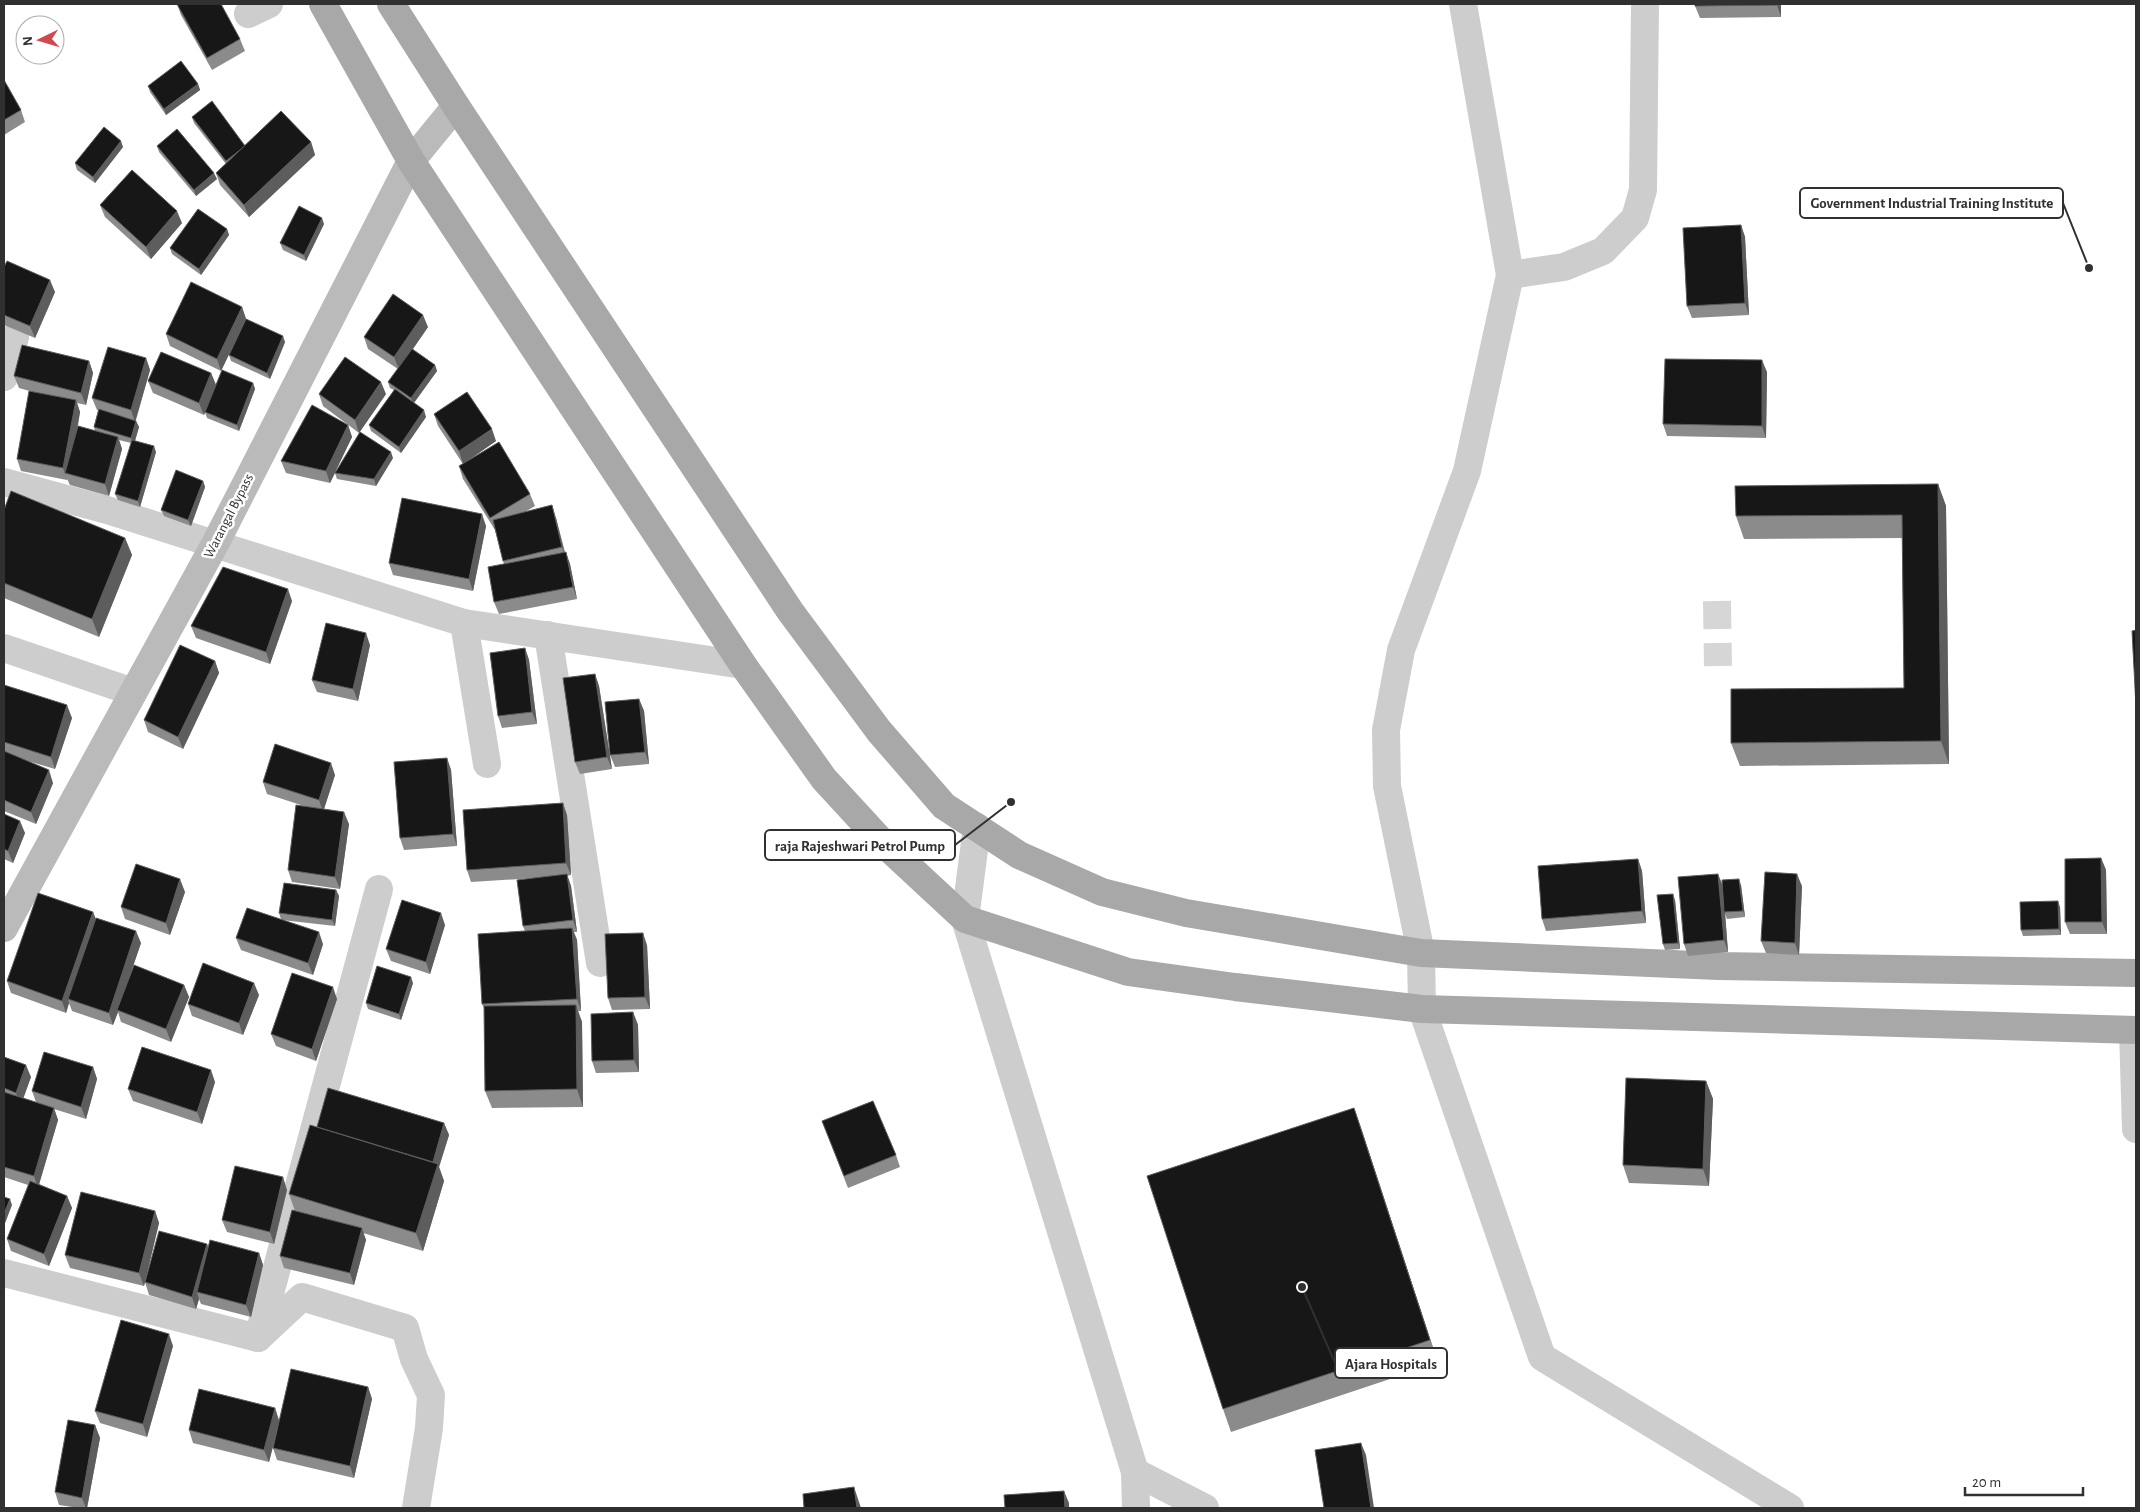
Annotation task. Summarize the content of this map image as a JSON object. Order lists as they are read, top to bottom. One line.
{"streets":{"main road":["Warangal Bypass"]},"places":["Government Industrial Training Institute","raja Rajeshwari Petrol Pump","Ajara Hospitals"],"scale_bar":"20 m","north":"left"}
